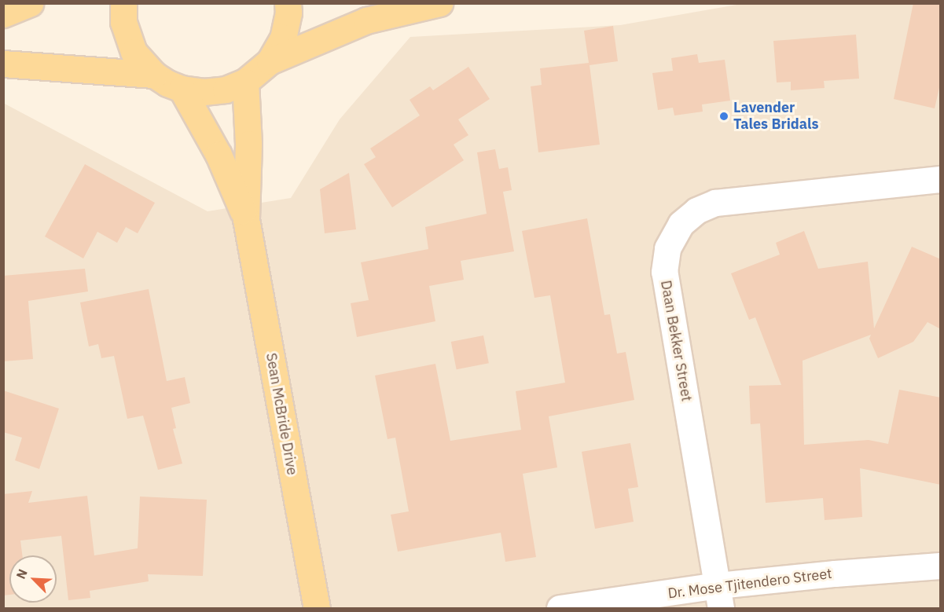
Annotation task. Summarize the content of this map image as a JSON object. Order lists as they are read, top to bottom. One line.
{"streets":{"main road":["Sean McBride Drive"],"street":["Daan Bekker Street","Dr. Mose Tjitendero Street"]},"crossings":[["Daan Bekker Street","Dr. Mose Tjitendero Street"]],"places":["Lavender Tales Bridals"],"north":"top left"}
